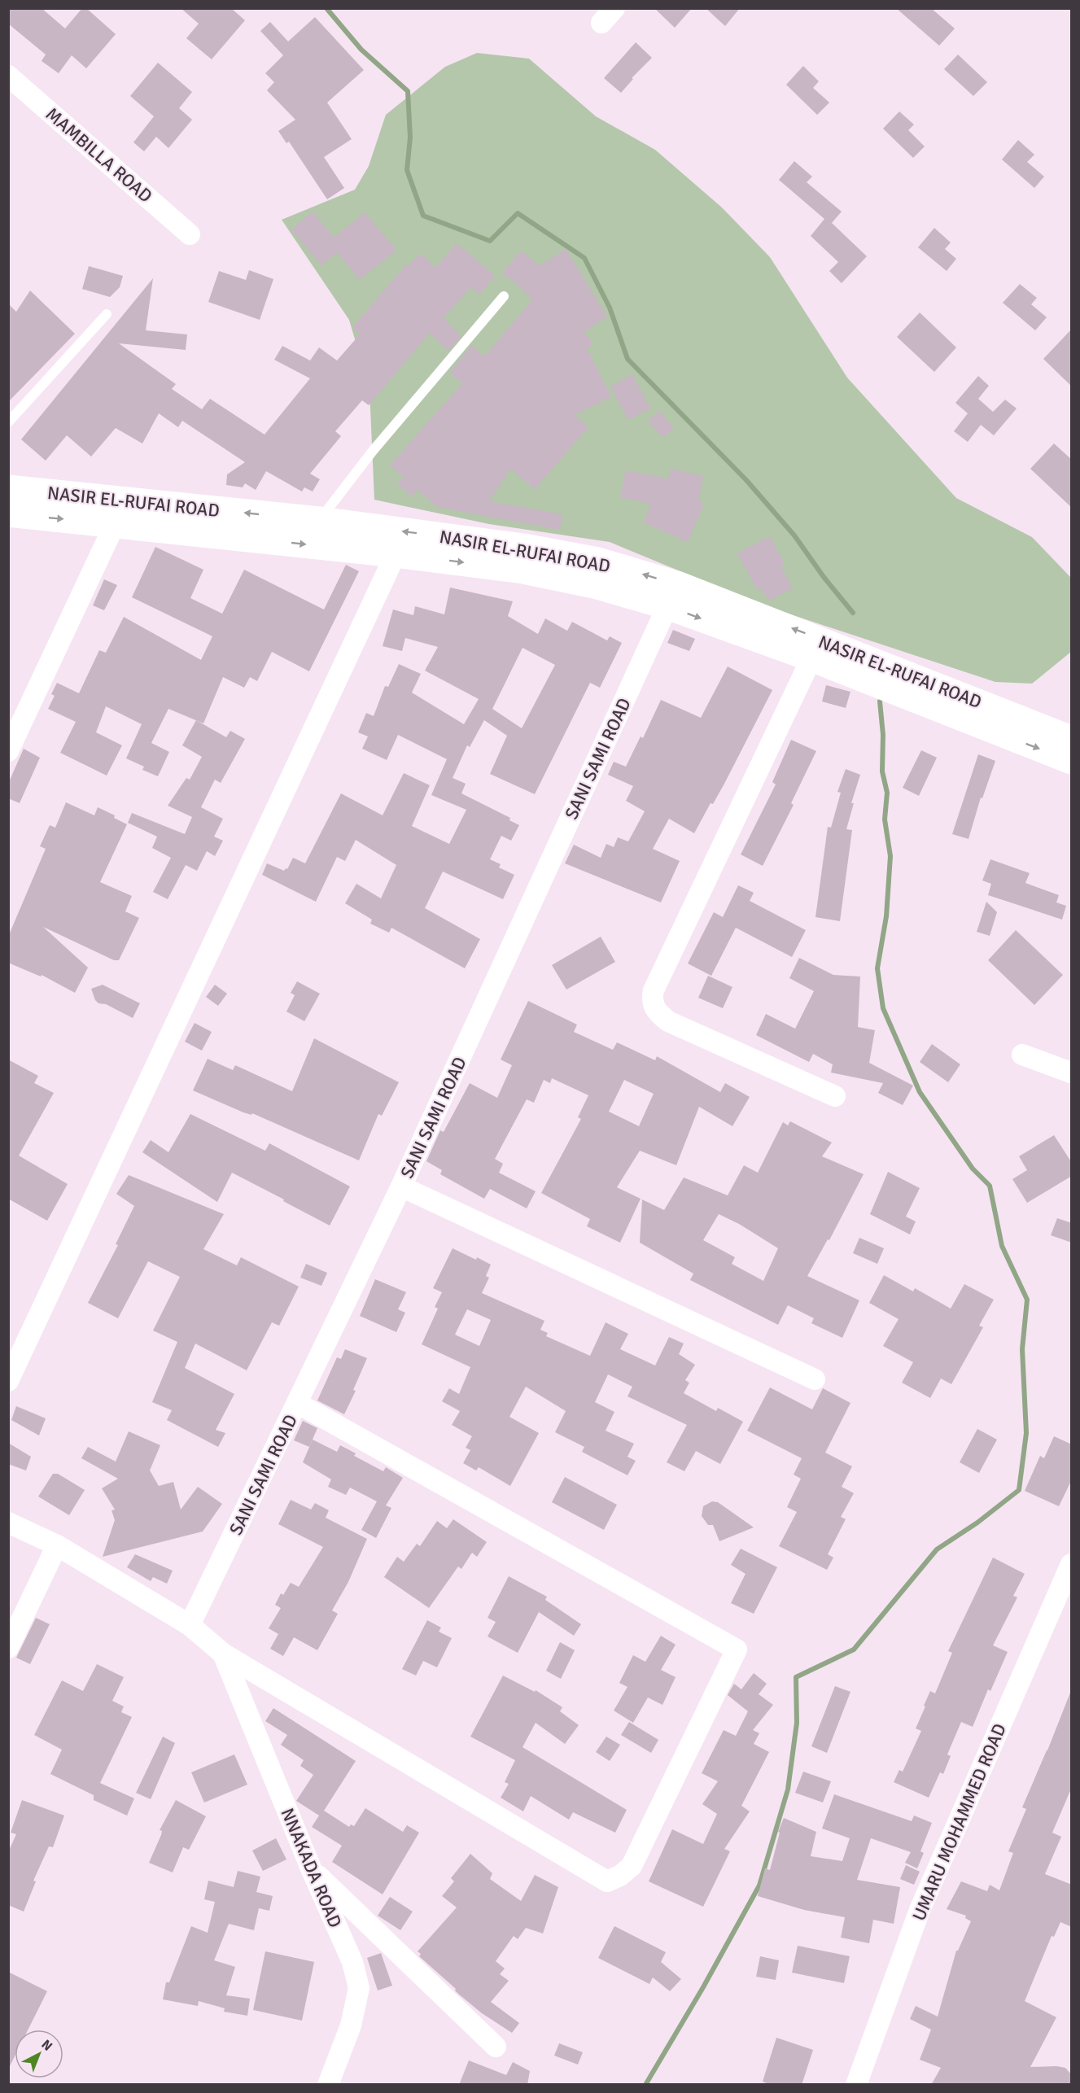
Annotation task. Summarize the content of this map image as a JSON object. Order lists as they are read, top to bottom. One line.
{"streets":{"main road":["NASIR EL-RUFAI ROAD"],"street":["MAMBILLA ROAD","SANI SAMI ROAD","UMARU MOHAMMED ROAD","NNAKADA ROAD"]},"crossings":[["NASIR EL-RUFAI ROAD","SANI SAMI ROAD"]],"north":"top right"}
